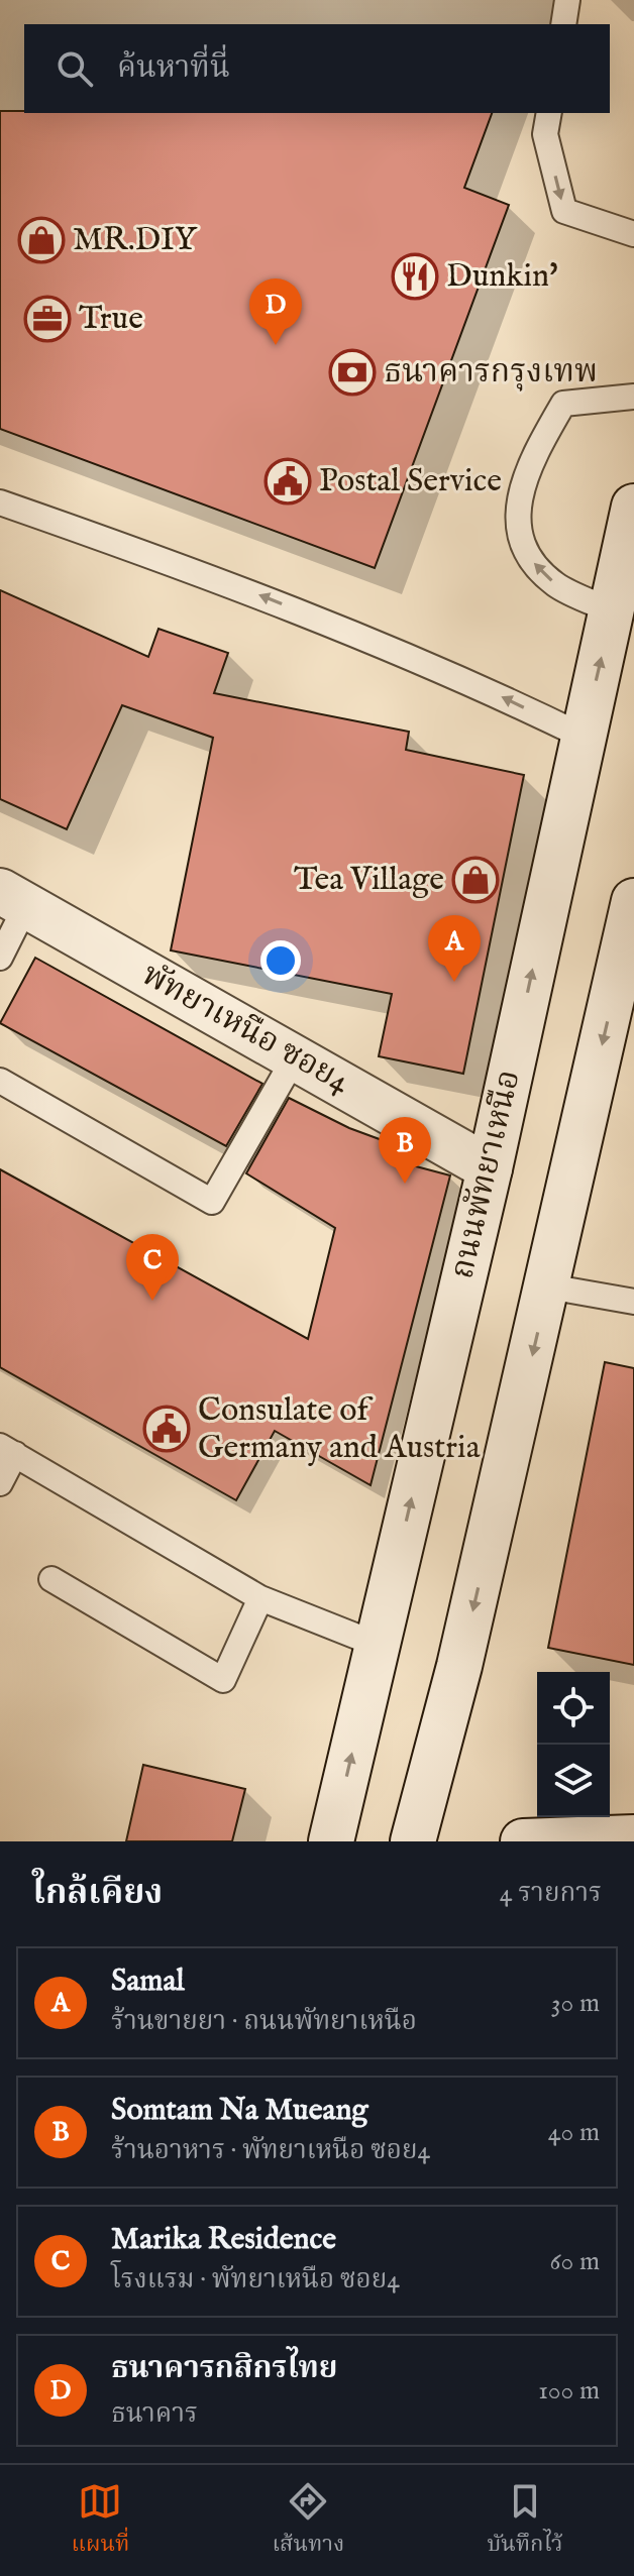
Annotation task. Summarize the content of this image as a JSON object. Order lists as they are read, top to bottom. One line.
{"streets":{"main road":["พัทยาเหนือ ซอย4","ถนนพัทยาเหนือ"]},"crossings":[["พัทยาเหนือ ซอย4","ถนนพัทยาเหนือ"]],"places":{"shop":["MR.DIY","Tea Village"],"restaurant":["Dunkin'"],"office":["True"],"bank":["ธนาคารกรุงเทพ"],"public building":["Postal Service","Consulate of Germany and Austria"]},"page":{"search":"ค้นหาที่นี่","pins":["D","A","B","C"],"heading":["ใกล้เคียง","4 รายการ"],"list":[{"mark":"A","name":"Samal","note":"ร้านขายยา · ถนนพัทยาเหนือ","value":"30 m"},{"mark":"B","name":"Somtam Na Mueang","note":"ร้านอาหาร · พัทยาเหนือ ซอย4","value":"40 m"},{"mark":"C","name":"Marika Residence","note":"โรงแรม · พัทยาเหนือ ซอย4","value":"60 m"},{"mark":"D","name":"ธนาคารกสิกรไทย","note":"ธนาคาร","value":"100 m"}],"nav":["แผนที่","เส้นทาง","บันทึกไว้"]}}
